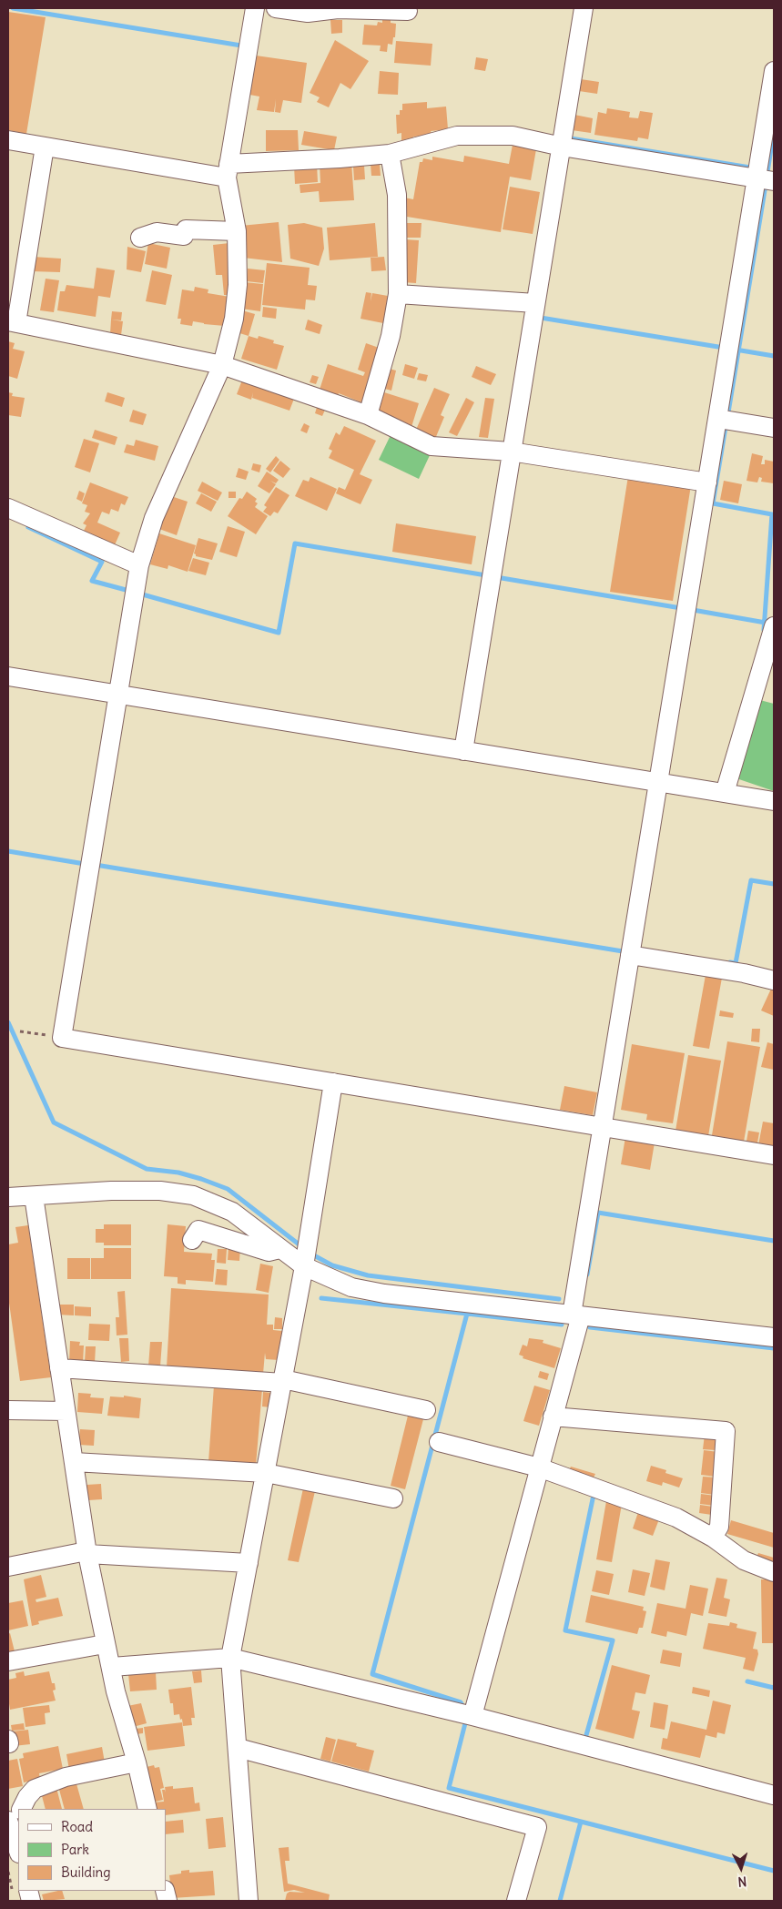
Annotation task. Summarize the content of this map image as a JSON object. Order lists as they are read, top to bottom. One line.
{"legend":["Road","Park","Building"],"north":"bottom"}
